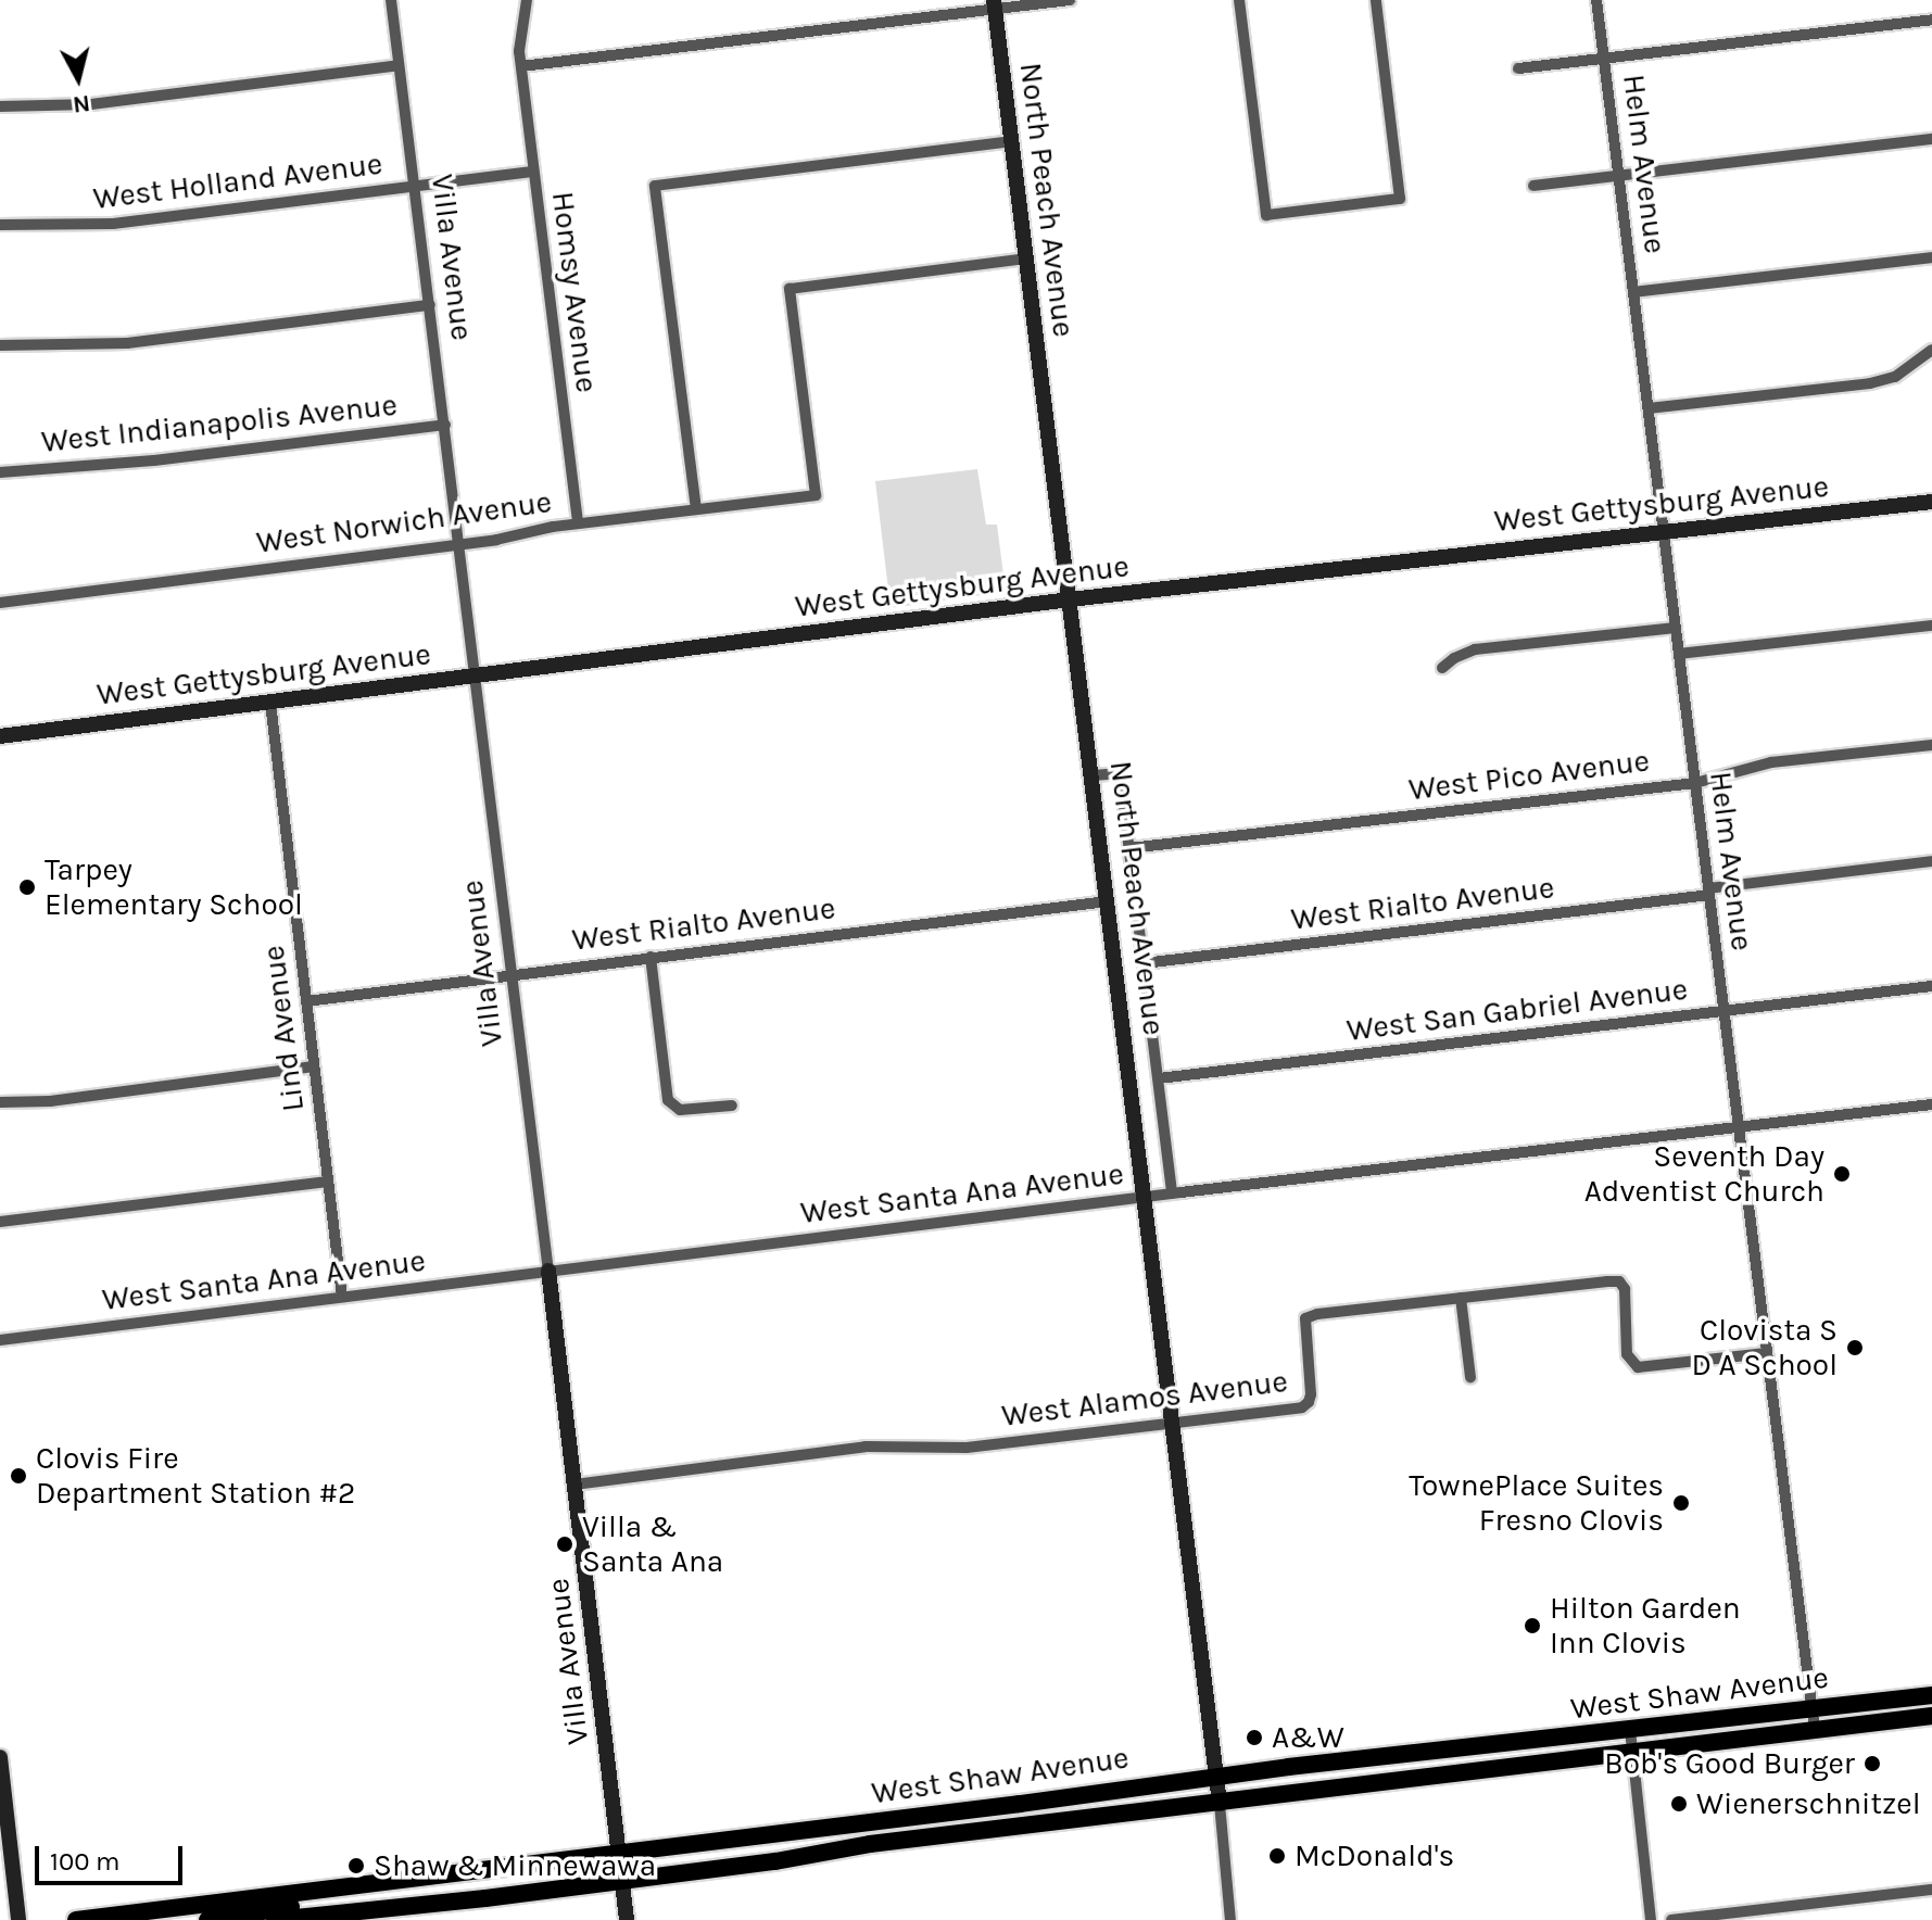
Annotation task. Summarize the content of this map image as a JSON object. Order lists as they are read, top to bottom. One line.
{"streets":{"main road":["West Shaw Avenue"],"street":["Helm Avenue","West Holland Avenue","North Peach Avenue","Villa Avenue","Homsy Avenue","West Indianapolis Avenue","West Gettysburg Avenue","West Norwich Avenue","West Pico Avenue","West Rialto Avenue","West San Gabriel Avenue","Lind Avenue","West Santa Ana Avenue","West Alamos Avenue"]},"crossings":[["Helm Avenue","West Gettysburg Avenue"],["Helm Avenue","West Pico Avenue"],["Helm Avenue","West Rialto Avenue"],["Helm Avenue","West San Gabriel Avenue"],["Helm Avenue","West Santa Ana Avenue"],["Helm Avenue","West Alamos Avenue"],["Helm Avenue","West Shaw Avenue"],["West Holland Avenue","Villa Avenue"],["West Holland Avenue","Homsy Avenue"],["North Peach Avenue","West Gettysburg Avenue"],["North Peach Avenue","West Norwich Avenue"],["North Peach Avenue","West Rialto Avenue"],["North Peach Avenue","West Santa Ana Avenue"],["North Peach Avenue","West Alamos Avenue"],["North Peach Avenue","West Shaw Avenue"],["Villa Avenue","West Indianapolis Avenue"],["Villa Avenue","West Gettysburg Avenue"],["Villa Avenue","West Norwich Avenue"],["Villa Avenue","West Rialto Avenue"],["Villa Avenue","West Santa Ana Avenue"],["Villa Avenue","West Alamos Avenue"],["Villa Avenue","West Shaw Avenue"],["Homsy Avenue","West Norwich Avenue"],["West Gettysburg Avenue","Lind Avenue"],["West Rialto Avenue","Lind Avenue"],["Lind Avenue","West Santa Ana Avenue"]],"places":["Tarpey Elementary School","Seventh Day Adventist Church","Clovista S D A School","Clovis Fire Department Station #2","TownePlace Suites Fresno Clovis","Villa & Santa Ana","Hilton Garden Inn Clovis","A&W","Bob's Good Burger","Wienerschnitzel","McDonald's","Shaw & Minnewawa"],"scale_bar":"100 m","north":"bottom"}
